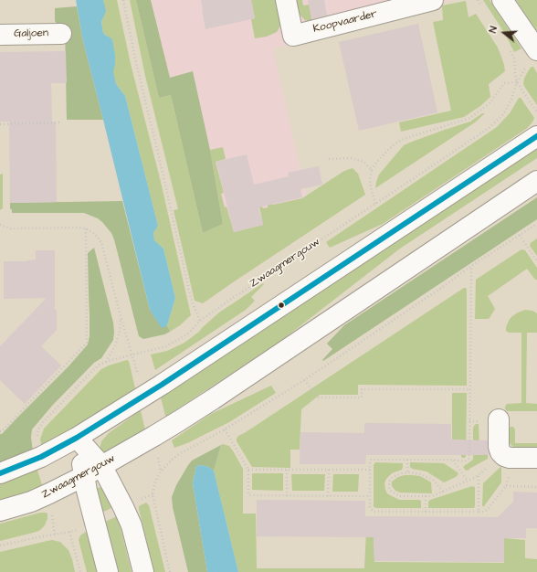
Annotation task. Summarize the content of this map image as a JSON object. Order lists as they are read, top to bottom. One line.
{"streets":{"street":["Koopvaarder","Galjoen","Zwaagmergouw"]},"north":"left"}
